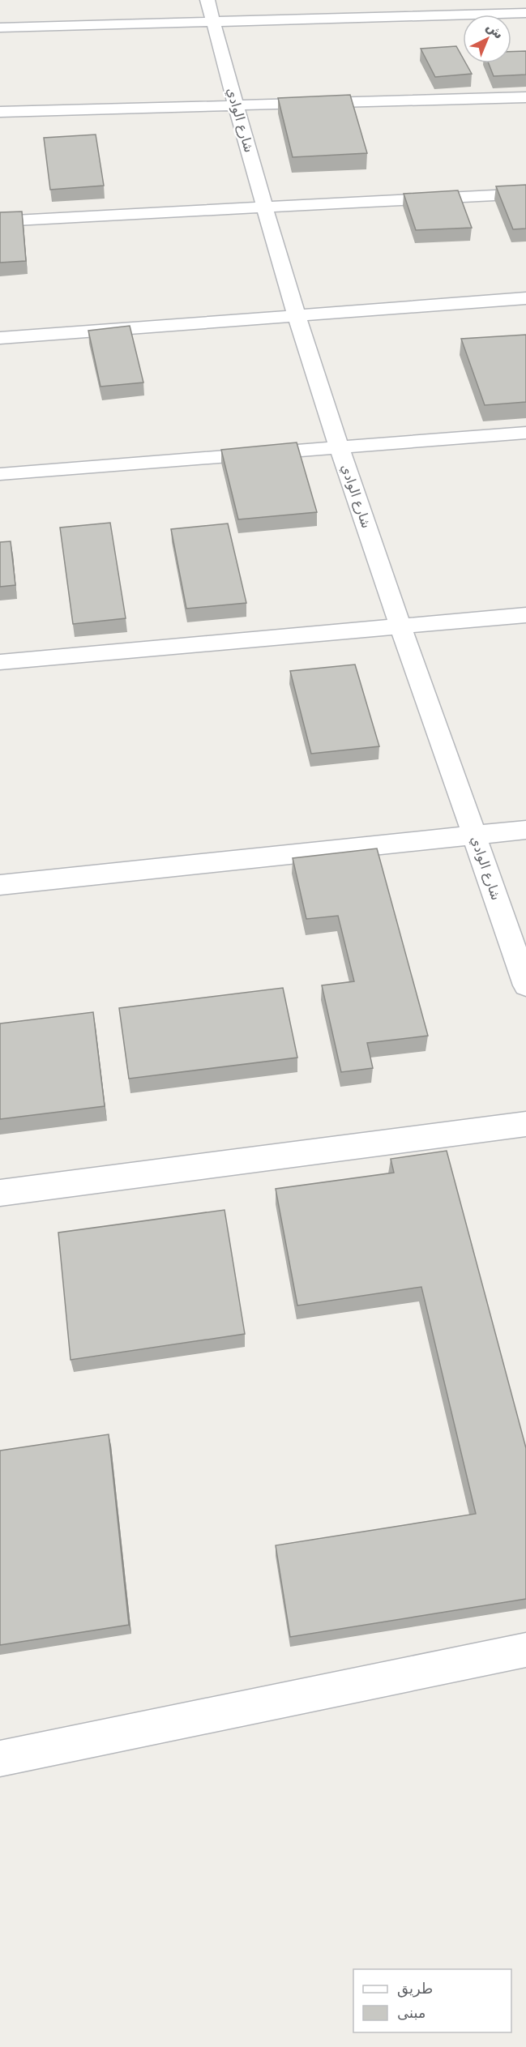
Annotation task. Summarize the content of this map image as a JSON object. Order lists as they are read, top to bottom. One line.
{"streets":{"street":["شارع الوادي"]},"legend":["طريق","مبنى"],"north":"top right"}
